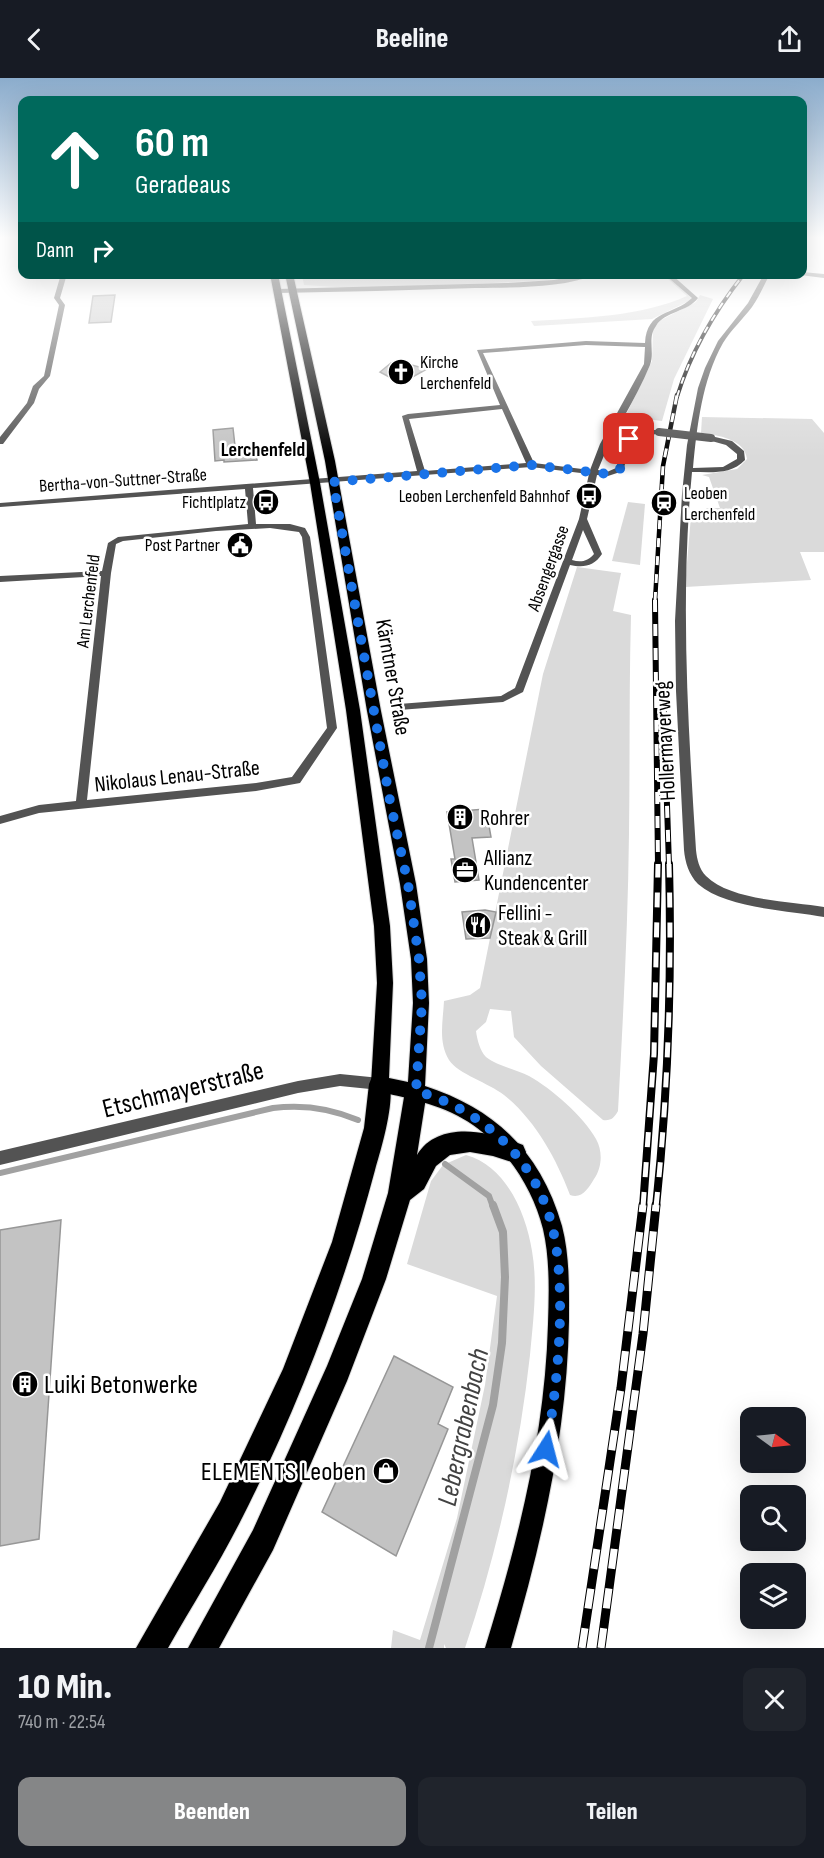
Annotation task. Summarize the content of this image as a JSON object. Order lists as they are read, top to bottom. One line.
{"streets":{"main road":["Kärntner Straße"],"street":["Bertha-von-Suttner-Straße","Absengergasse","Am Lerchenfeld","Hollermayerweg","Nikolaus Lenau-Straße","Etschmayerstraße"]},"crossings":[["Am Lerchenfeld","Nikolaus Lenau-Straße"],["Kärntner Straße","Etschmayerstraße"]],"districts":["Lerchenfeld"],"water":["Lebergrabenbach"],"places":{"church":["Kirche Lerchenfeld"],"bus stop":["Leoben Lerchenfeld Bahnhof","Fichtlplatz"],"station":["Leoben Lerchenfeld"],"public building":["Post Partner"],"building":["Rohrer","Luiki Betonwerke"],"office":["Allianz Kundencenter"],"restaurant":["Fellini - Steak & Grill"],"shop":["ELEMENTS Leoben"]},"north":"right","page":{"header":"Beeline","turn":["60 m","Geradeaus"],"then":"Dann","heading":["10 Min.","740 m · 22:54"],"buttons":["Beenden","Teilen"]}}
